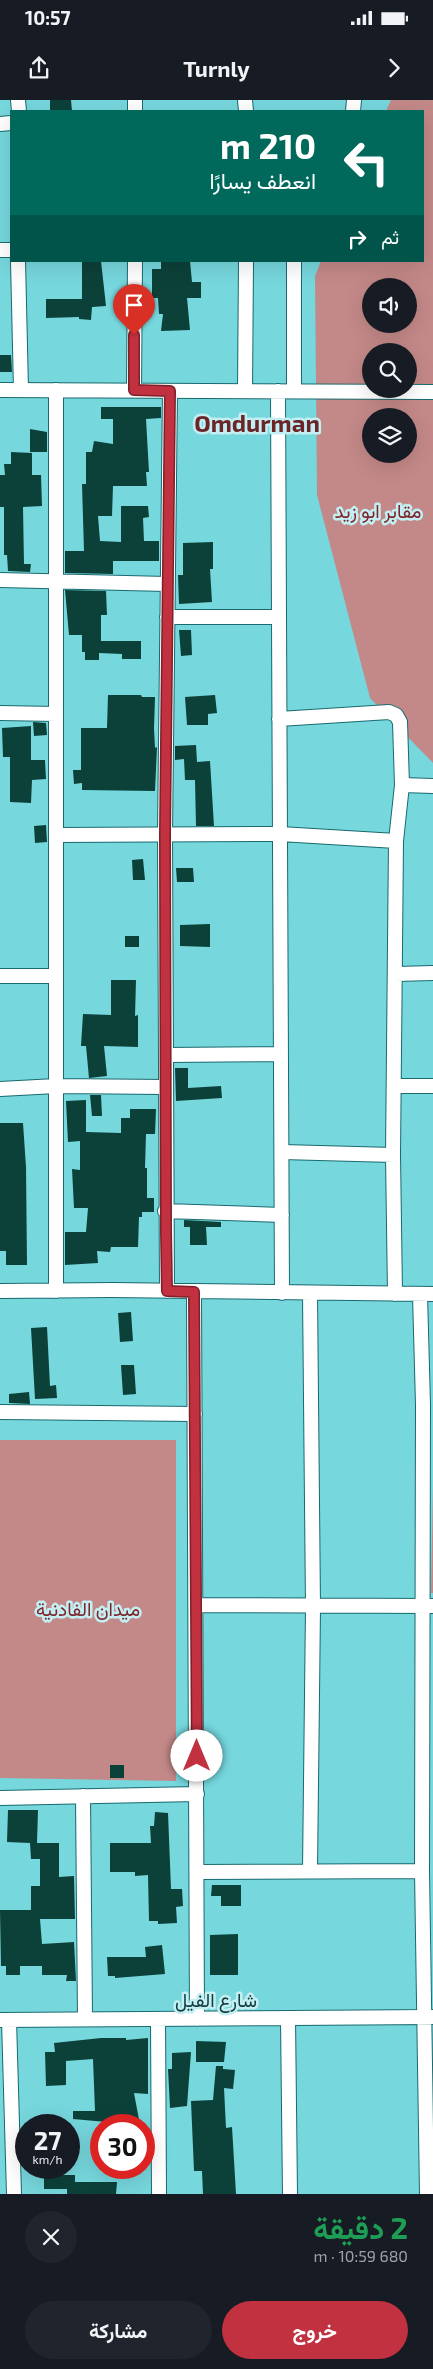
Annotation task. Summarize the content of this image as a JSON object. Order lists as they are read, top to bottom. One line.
{"streets":{"street":["شارع الفيل"]},"districts":["Omdurman"],"parks":["مقابر ابو زيد","ميدان الفادنية"],"page":{"status":"10:57","header":"Turnly","turn":["210 m","انعطف يسارًا"],"then":"ثم","speed":"27 km/h","limit":"30","heading":["2 دقيقة","680 m · 10:59"],"buttons":["خروج","مشاركة"]}}
